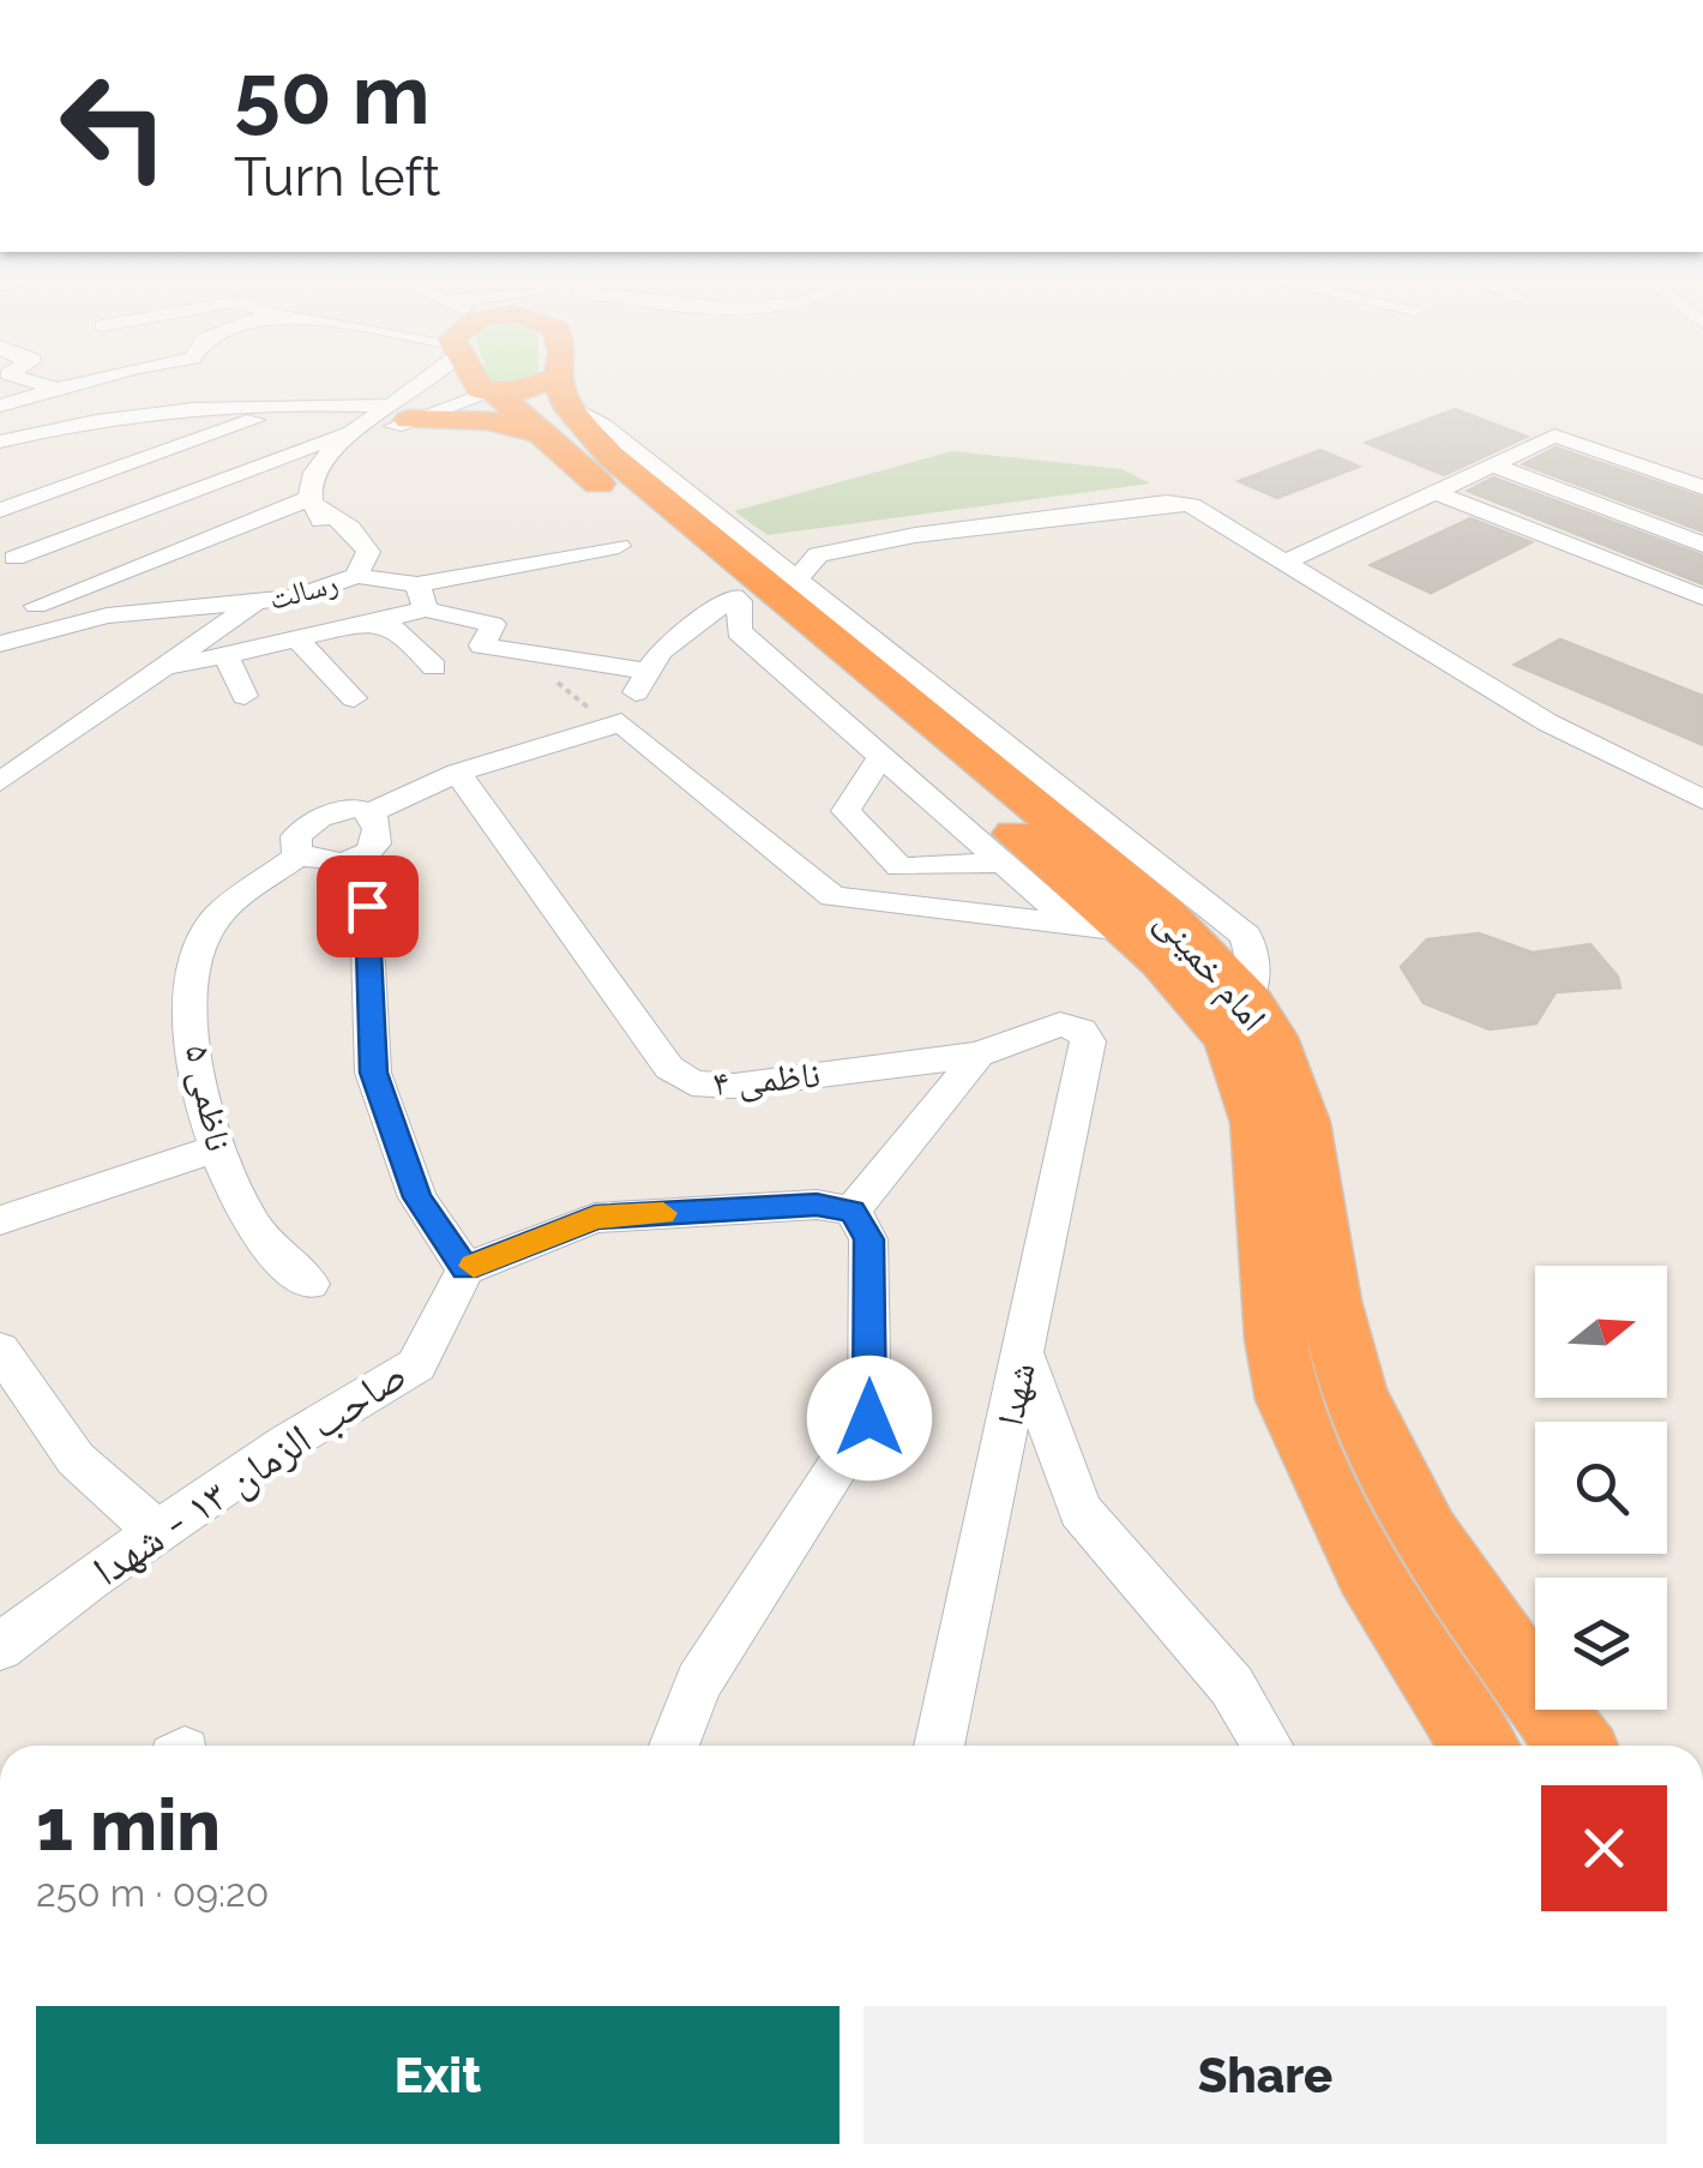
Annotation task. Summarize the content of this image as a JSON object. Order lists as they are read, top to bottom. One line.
{"streets":{"highway":["امام خمینی"],"street":["رسالت","ناظمی ۴","ناظمی ۵","شهدا","صاحب الزمان ۱۳ - شهدا"]},"crossings":[["ناظمی ۴","شهدا"]],"north":"right","page":{"turn":["50 m","Turn left"],"heading":["1 min","250 m · 09:20"],"buttons":["Exit","Share"]}}
